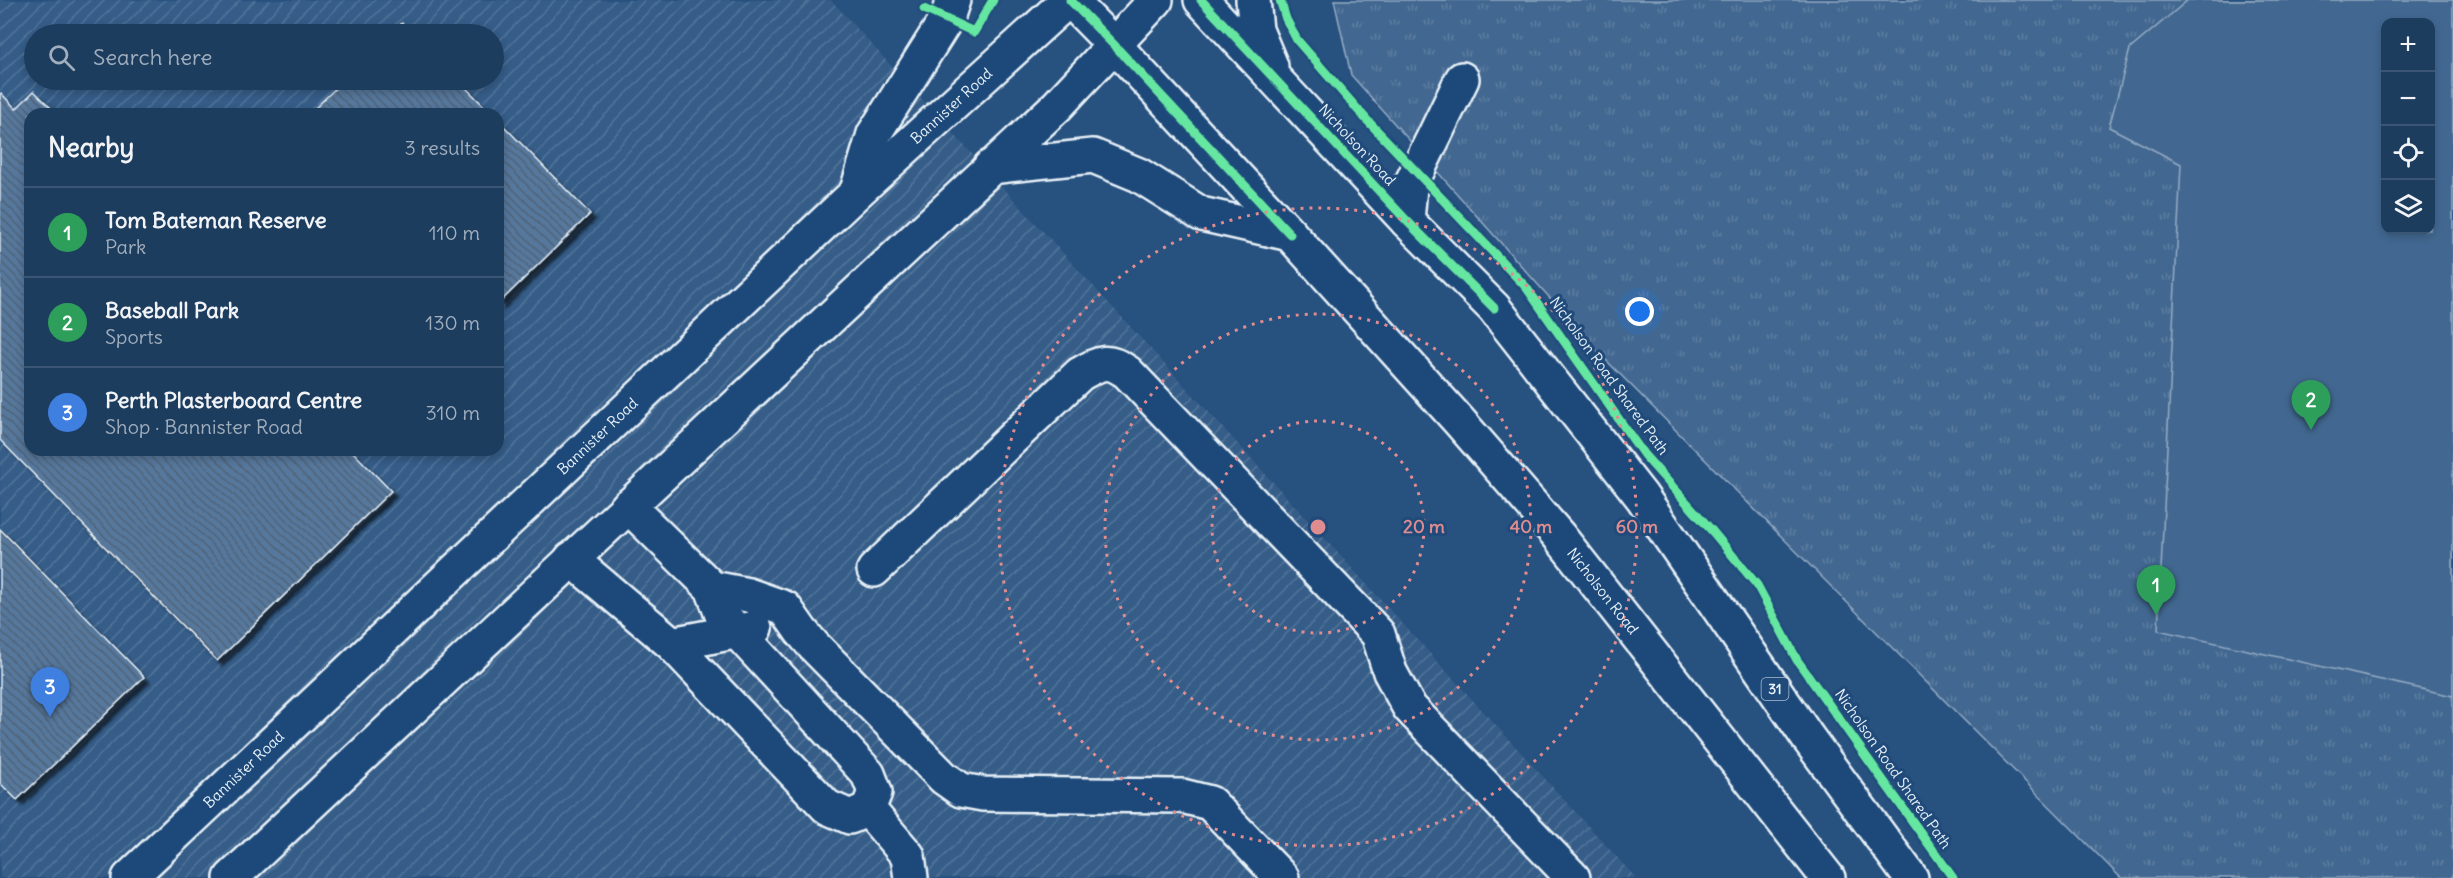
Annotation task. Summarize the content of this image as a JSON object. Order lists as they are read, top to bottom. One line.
{"streets":{"main road":["Bannister Road","Nicholson Road","31"],"cycle path":["Nicholson Road Shared Path"]},"crossings":[["Bannister Road","Nicholson Road"]],"page":{"map_buttons":["+","−"],"search":"Search here","heading":["Nearby","3 results"],"list":[{"mark":"1","name":"Tom Bateman Reserve","note":"Park","value":"110 m"},{"mark":"2","name":"Baseball Park","note":"Sports","value":"130 m"},{"mark":"3","name":"Perth Plasterboard Centre","note":"Shop · Bannister Road","value":"310 m"}],"pins":["2","1","3"]},"rings":["20 m","40 m","60 m"]}
